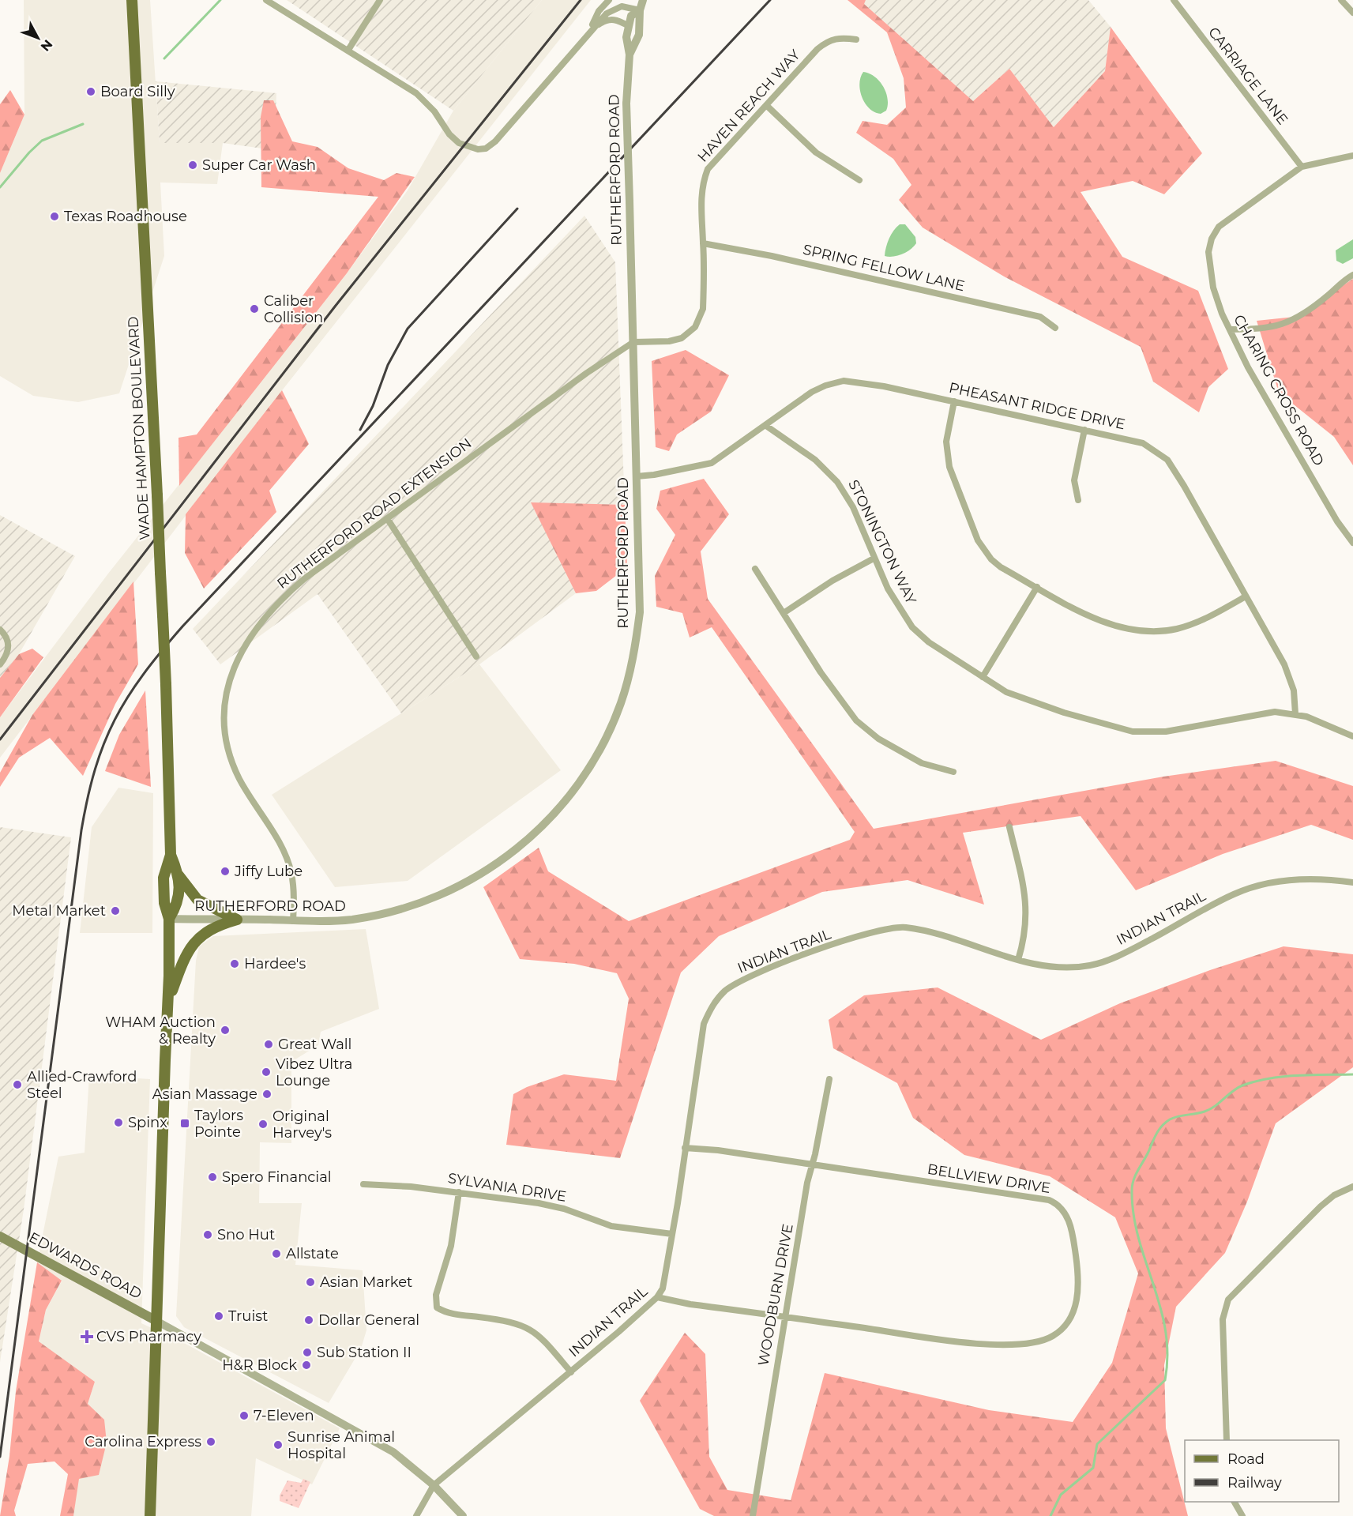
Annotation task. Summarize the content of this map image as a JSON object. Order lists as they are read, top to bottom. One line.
{"streets":{"main road":["WADE HAMPTON BOULEVARD","EDWARDS ROAD"],"street":["CARRIAGE LANE","HAVEN REACH WAY","RUTHERFORD ROAD","SPRING FELLOW LANE","CHARING CROSS ROAD","PHEASANT RIDGE DRIVE","RUTHERFORD ROAD EXTENSION","STONINGTON WAY","INDIAN TRAIL","BELLVIEW DRIVE","SYLVANIA DRIVE","WOODBURN DRIVE"]},"crossings":[["CARRIAGE LANE","CHARING CROSS ROAD"],["HAVEN REACH WAY","RUTHERFORD ROAD"],["HAVEN REACH WAY","SPRING FELLOW LANE"],["HAVEN REACH WAY","RUTHERFORD ROAD EXTENSION"],["RUTHERFORD ROAD","PHEASANT RIDGE DRIVE"],["RUTHERFORD ROAD","WADE HAMPTON BOULEVARD"],["RUTHERFORD ROAD","RUTHERFORD ROAD EXTENSION"],["PHEASANT RIDGE DRIVE","STONINGTON WAY"],["WADE HAMPTON BOULEVARD","EDWARDS ROAD"],["INDIAN TRAIL","BELLVIEW DRIVE"],["INDIAN TRAIL","SYLVANIA DRIVE"],["BELLVIEW DRIVE","WOODBURN DRIVE"]],"places":{"other":["Board Silly","Super Car Wash","Texas Roadhouse","Caliber Collision","Jiffy Lube","Metal Market","Hardee's","WHAM Auction & Realty","Great Wall","Vibez Ultra Lounge","Allied-Crawford Steel","Asian Massage","Spinx","Original Harvey's","Spero Financial","Sno Hut","Allstate","Asian Market","Truist","Dollar General","Sub Station II","H&R Block","7-Eleven","Carolina Express","Sunrise Animal Hospital"],"transit":["Taylors Pointe"],"health":["CVS Pharmacy"]},"legend":["Road","Railway"],"north":"bottom right"}
